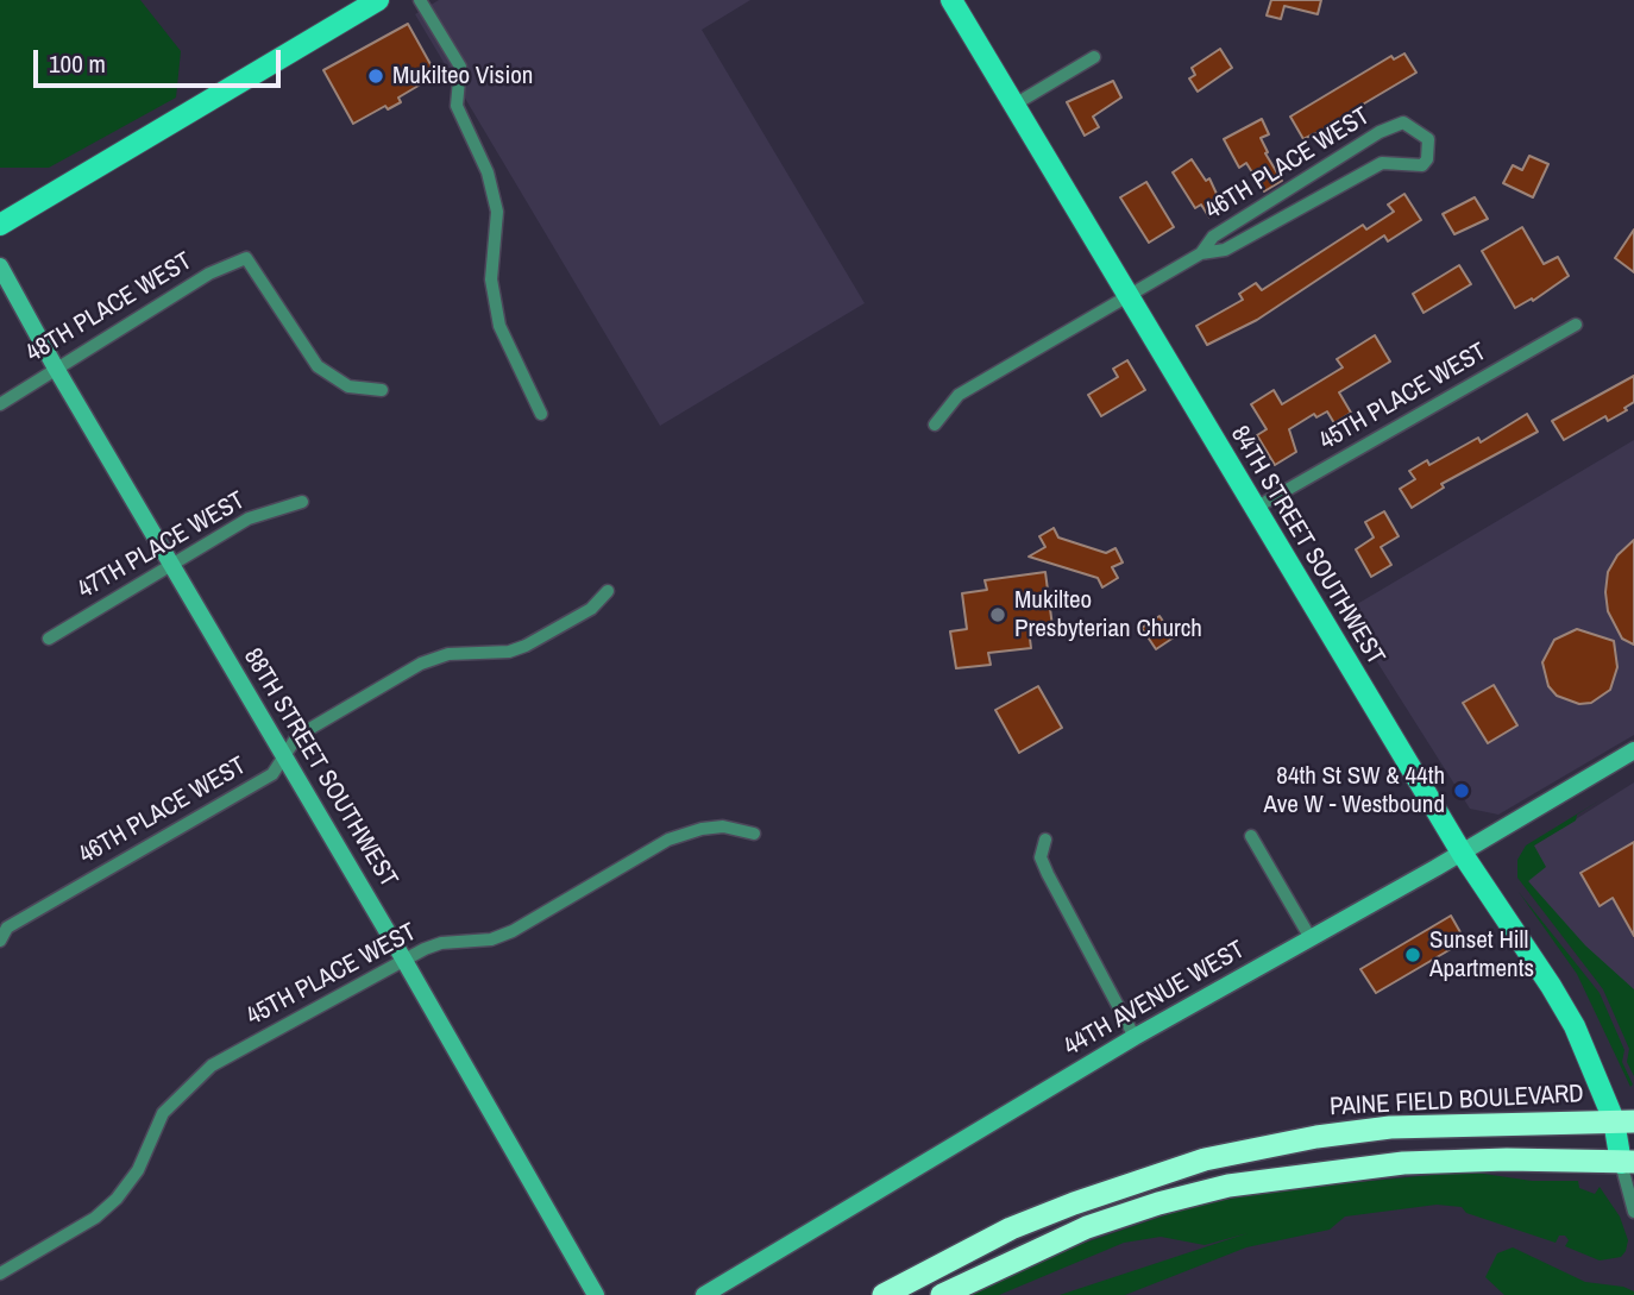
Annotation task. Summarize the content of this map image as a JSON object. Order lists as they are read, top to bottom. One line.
{"streets":{"highway":["PAINE FIELD BOULEVARD"],"main road":["84TH STREET SOUTHWEST"],"street":["46TH PLACE WEST","48TH PLACE WEST","45TH PLACE WEST","47TH PLACE WEST","88TH STREET SOUTHWEST","44TH AVENUE WEST"]},"crossings":[["46TH PLACE WEST","84TH STREET SOUTHWEST"],["46TH PLACE WEST","88TH STREET SOUTHWEST"],["48TH PLACE WEST","88TH STREET SOUTHWEST"],["45TH PLACE WEST","84TH STREET SOUTHWEST"],["45TH PLACE WEST","88TH STREET SOUTHWEST"],["47TH PLACE WEST","88TH STREET SOUTHWEST"],["84TH STREET SOUTHWEST","44TH AVENUE WEST"],["84TH STREET SOUTHWEST","PAINE FIELD BOULEVARD"]],"places":["Mukilteo Vision","Mukilteo Presbyterian Church","84th St SW & 44th Ave W - Westbound","Sunset Hill Apartments"],"scale_bar":"100 m"}
